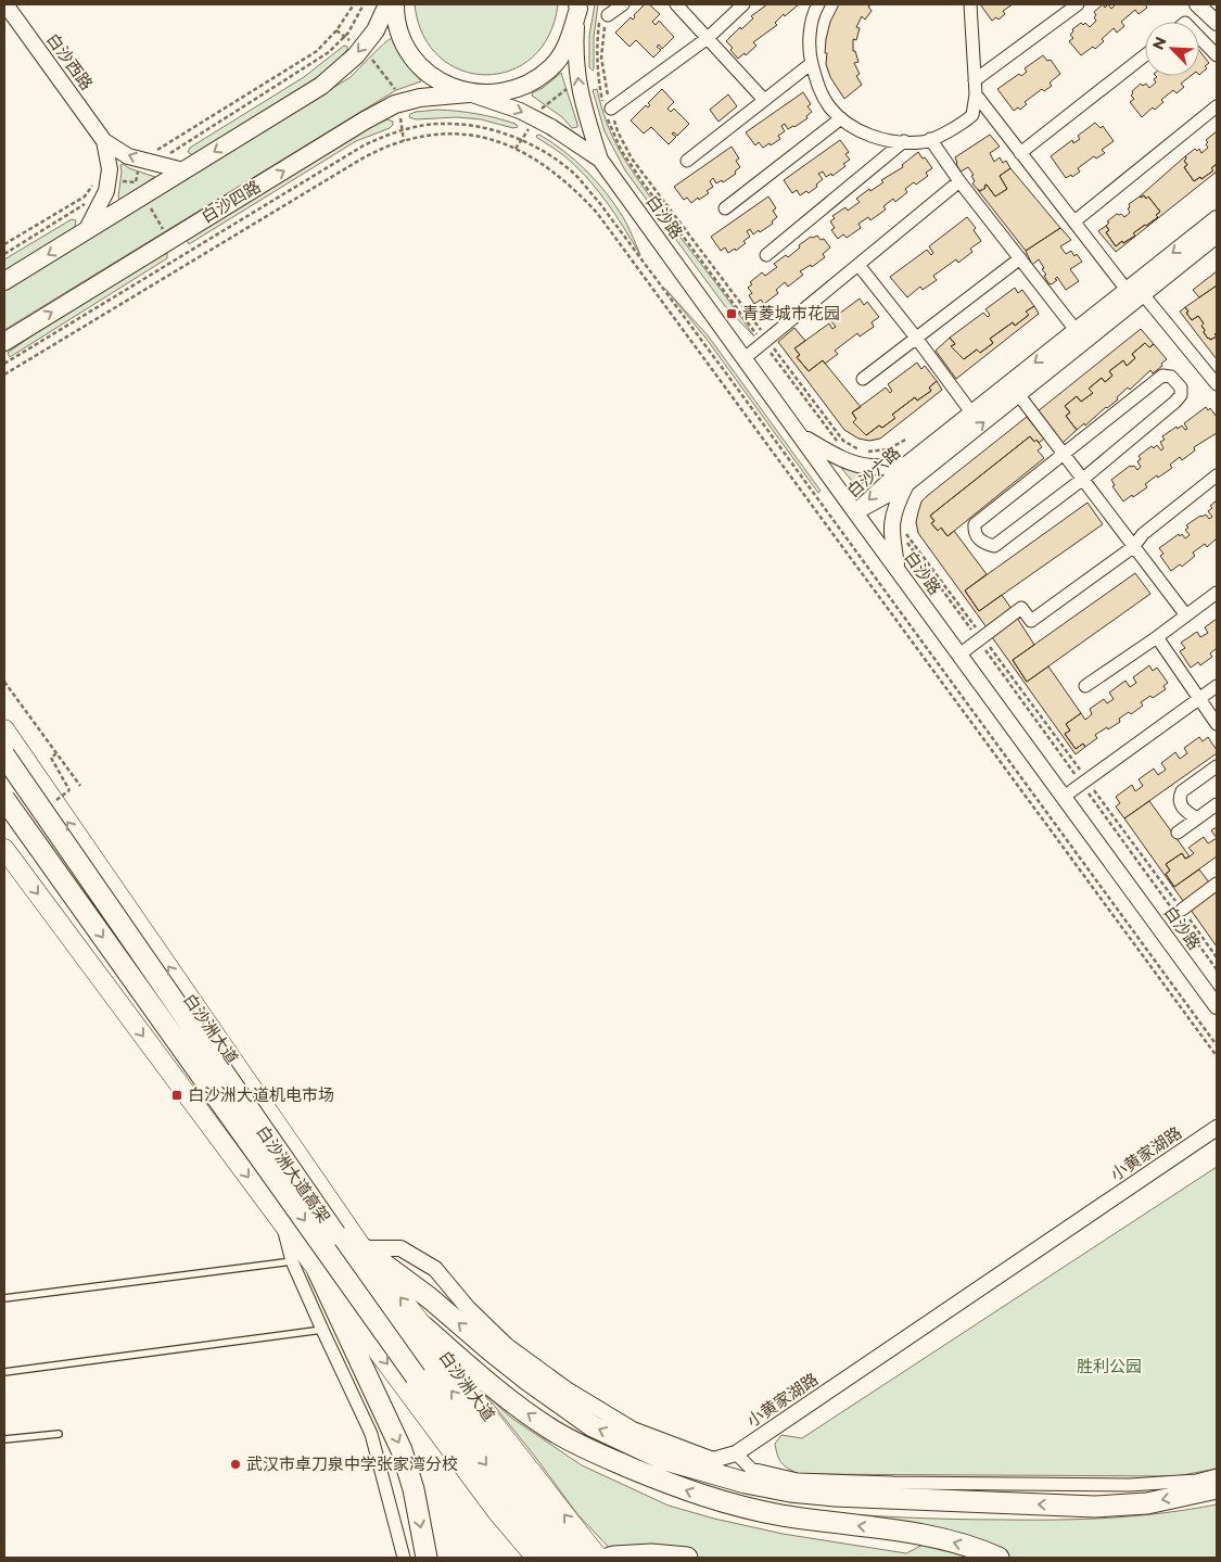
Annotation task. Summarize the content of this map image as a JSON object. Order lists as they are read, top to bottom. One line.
{"streets":{"highway":["白沙洲大道高架"],"main road":["白沙四路","白沙洲大道"],"street":["白沙西路","白沙路","白沙六路","小黄家湖路"]},"crossings":[["白沙路","白沙六路"],["白沙洲大道","小黄家湖路"]],"parks":["胜利公园"],"places":{"transit":["青菱城市花园","白沙洲大道机电市场"],"other":["武汉市卓刀泉中学张家湾分校"]},"north":"top left"}
